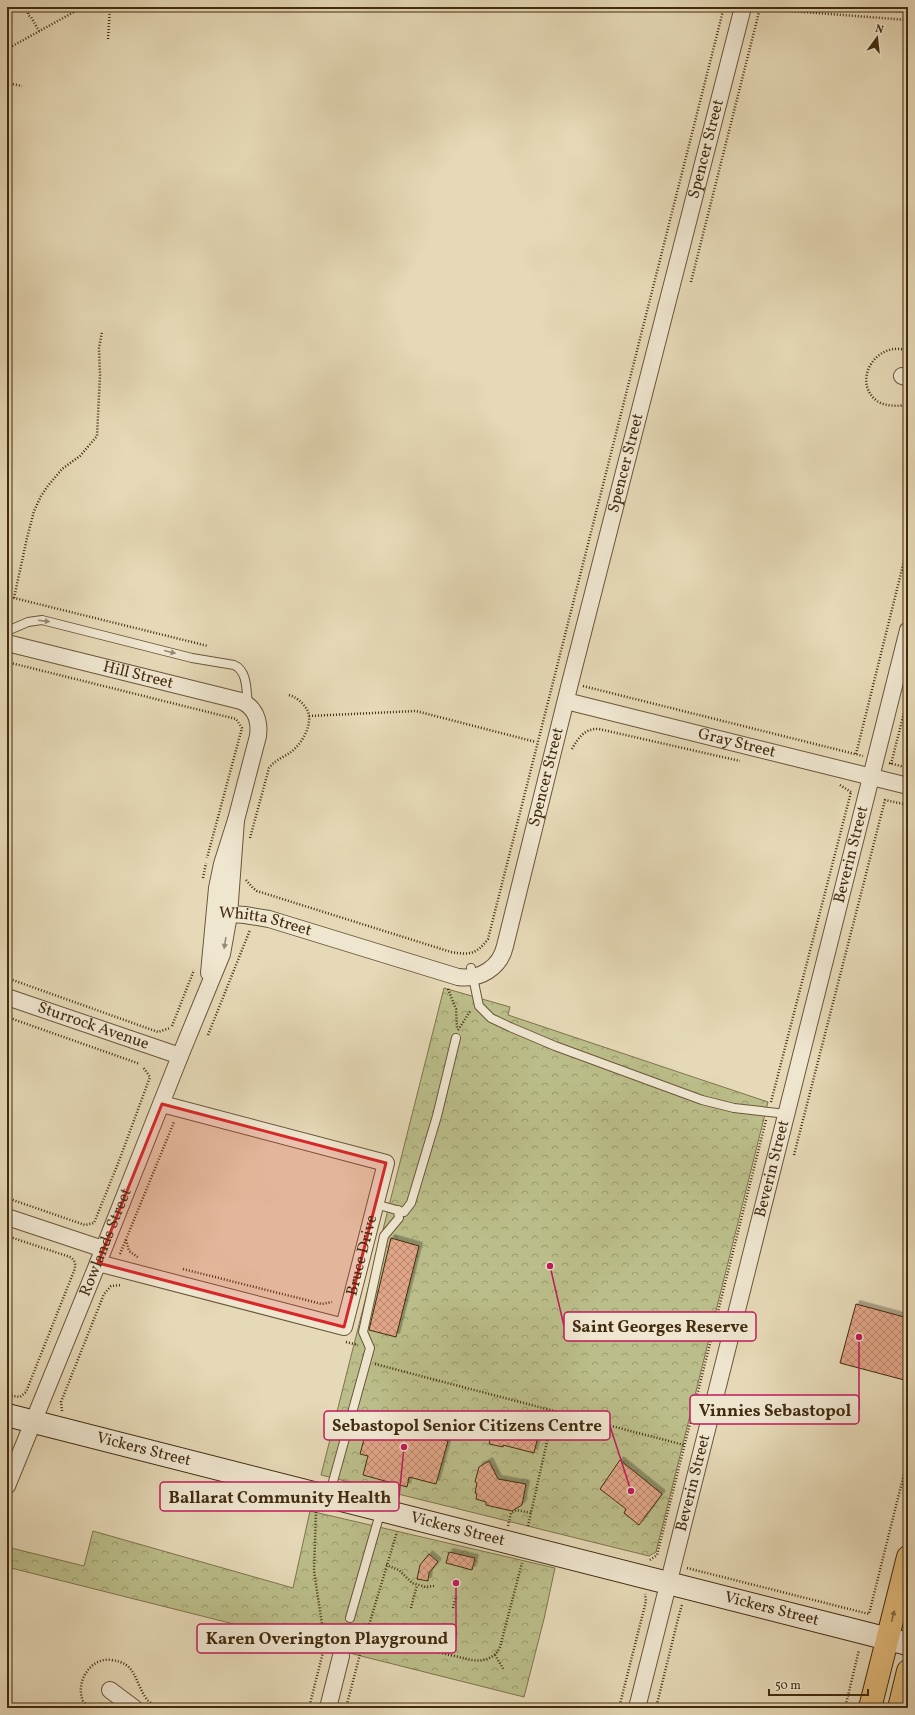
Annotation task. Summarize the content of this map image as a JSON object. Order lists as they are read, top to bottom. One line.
{"streets":{"street":["Spencer Street","Hill Street","Gray Street","Beverin Street","Whitta Street","Sturrock Avenue","Rowlands Street","Bruce Drive","Vickers Street"]},"crossings":[["Spencer Street","Gray Street"],["Spencer Street","Whitta Street"],["Hill Street","Rowlands Street"],["Gray Street","Beverin Street"],["Beverin Street","Vickers Street"],["Whitta Street","Rowlands Street"],["Sturrock Avenue","Rowlands Street"],["Rowlands Street","Bruce Drive"],["Rowlands Street","Vickers Street"]],"places":["Saint Georges Reserve","Vinnies Sebastopol","Ballarat Community Health","Sebastopol Senior Citizens Centre","Karen Overington Playground"],"scale_bar":"50 m","north":"top"}
